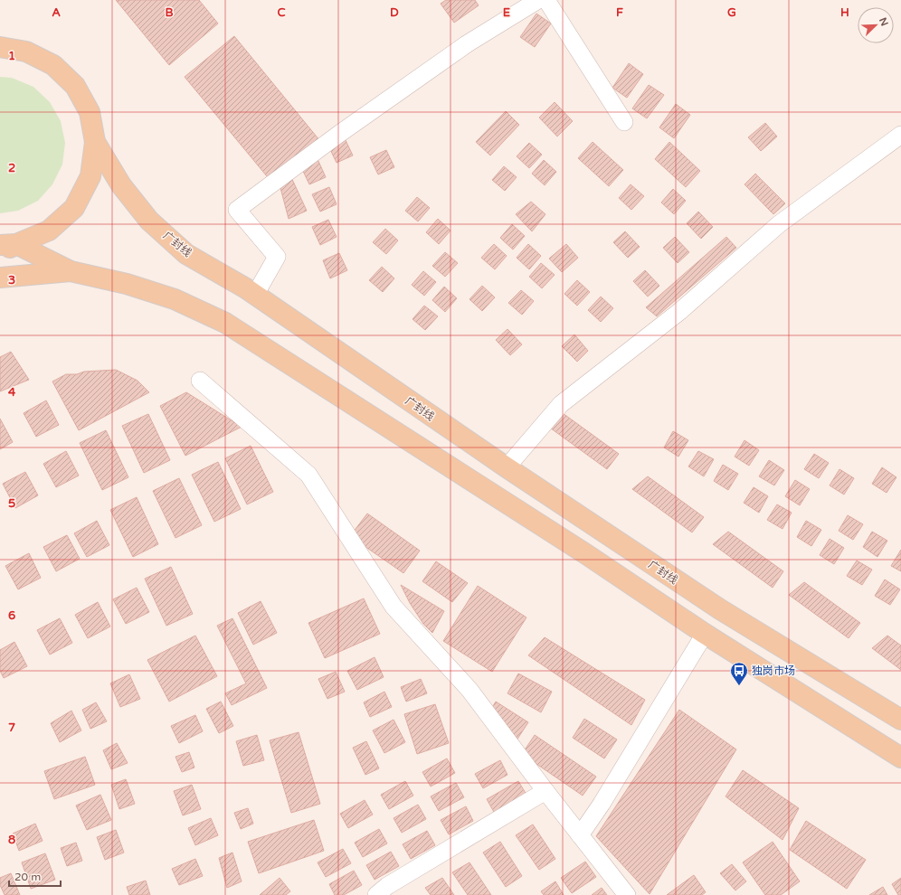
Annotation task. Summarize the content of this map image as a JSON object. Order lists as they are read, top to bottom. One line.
{"streets":{"main road":["广封线"]},"places":{"bus stop":["独岗市场"]},"scale_bar":"20 m","north":"top right","grid":{"columns":["A","B","C","D","E","F","G","H"],"rows":["1","2","3","4","5","6","7","8"]}}
